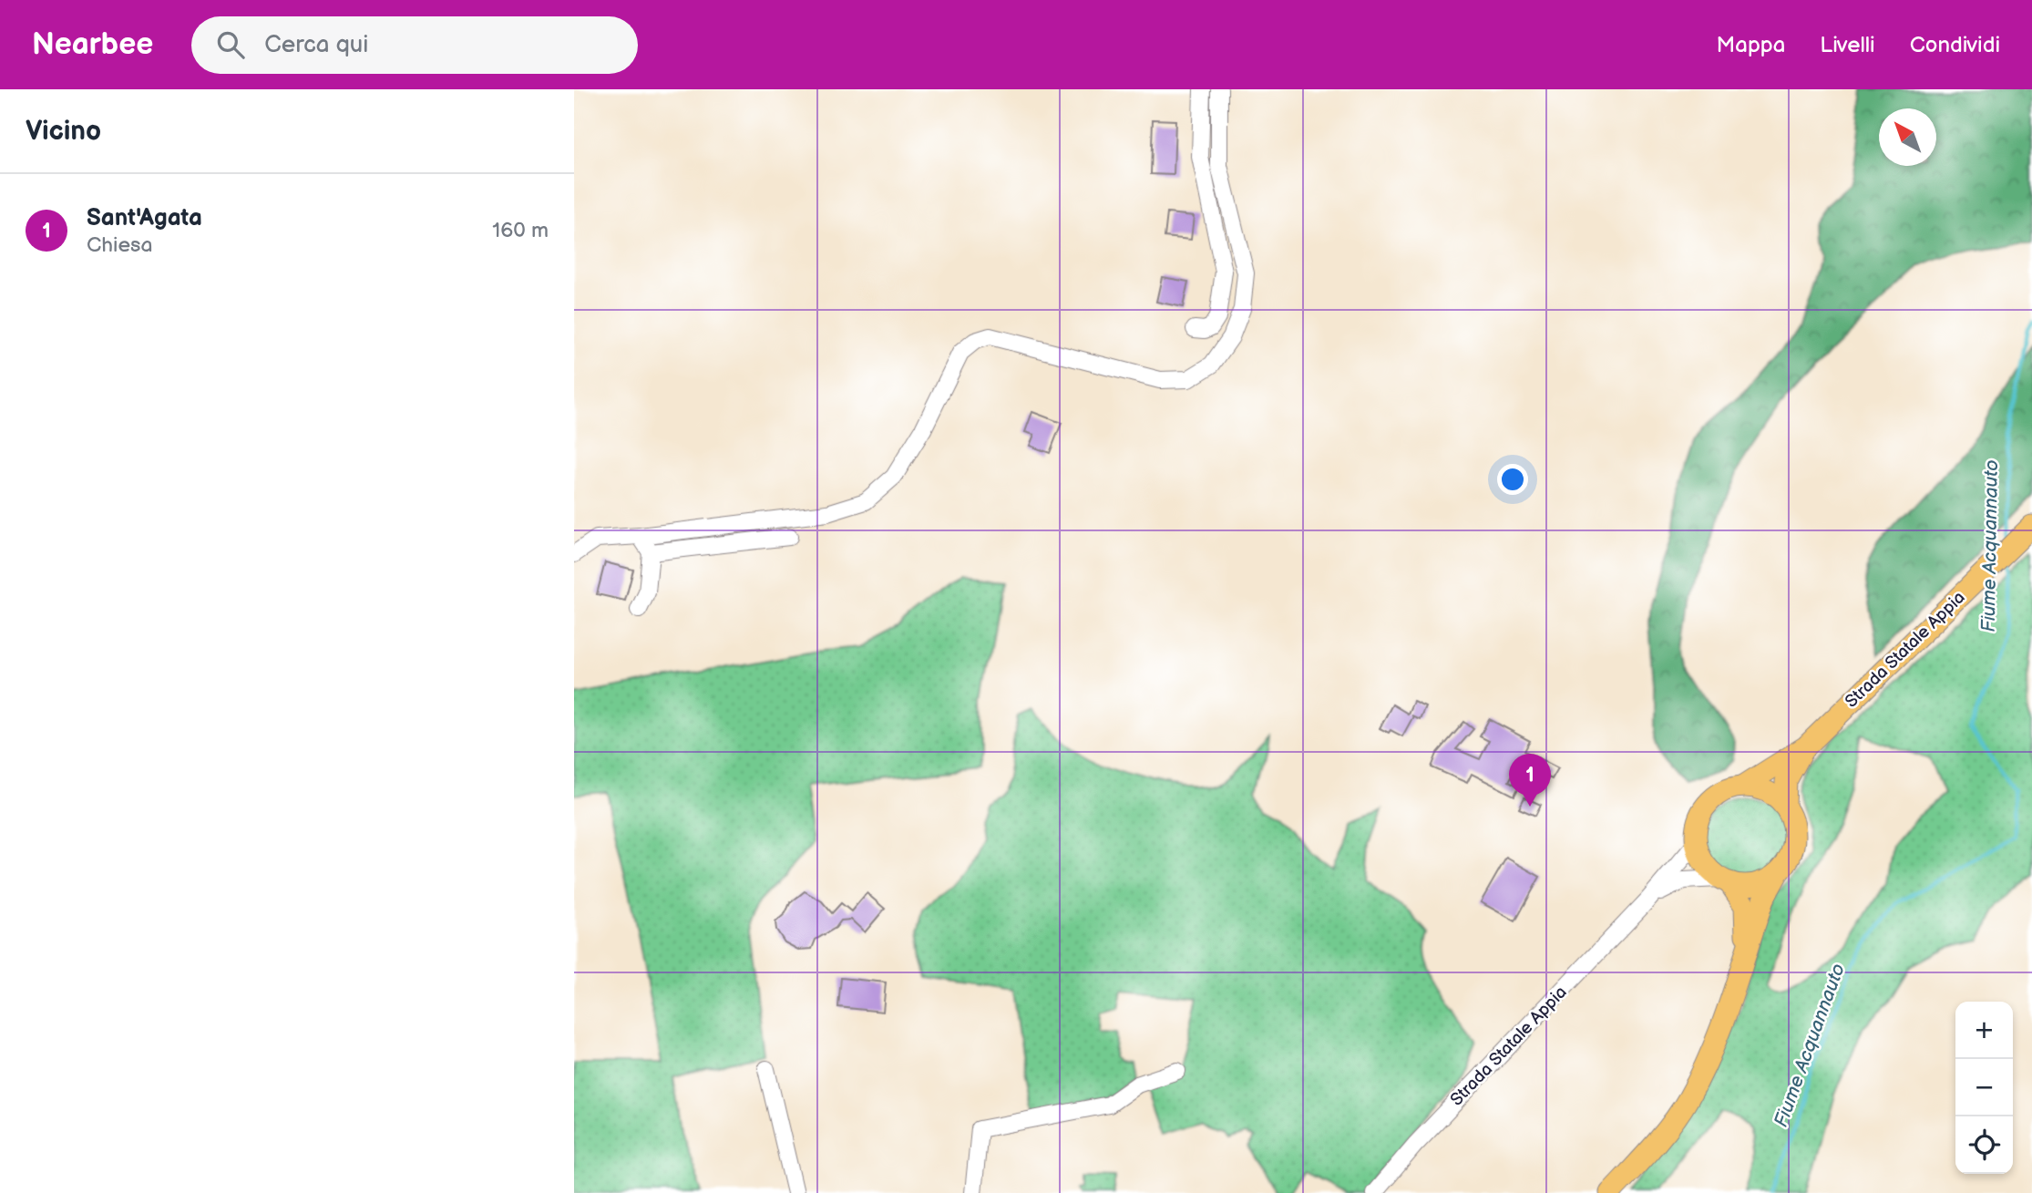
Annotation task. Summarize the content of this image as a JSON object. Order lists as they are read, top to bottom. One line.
{"streets":{"main road":["Strada Statale Appia"]},"water":["Fiume Acquannauto"],"north":"top left","page":{"header":"Nearbee","search":"Cerca qui","nav":["Mappa","Livelli","Condividi"],"heading":"Vicino","list":[{"mark":"1","name":"Sant'Agata","note":"Chiesa","value":"160 m"}],"pins":"1","map_buttons":["+","−"]}}
